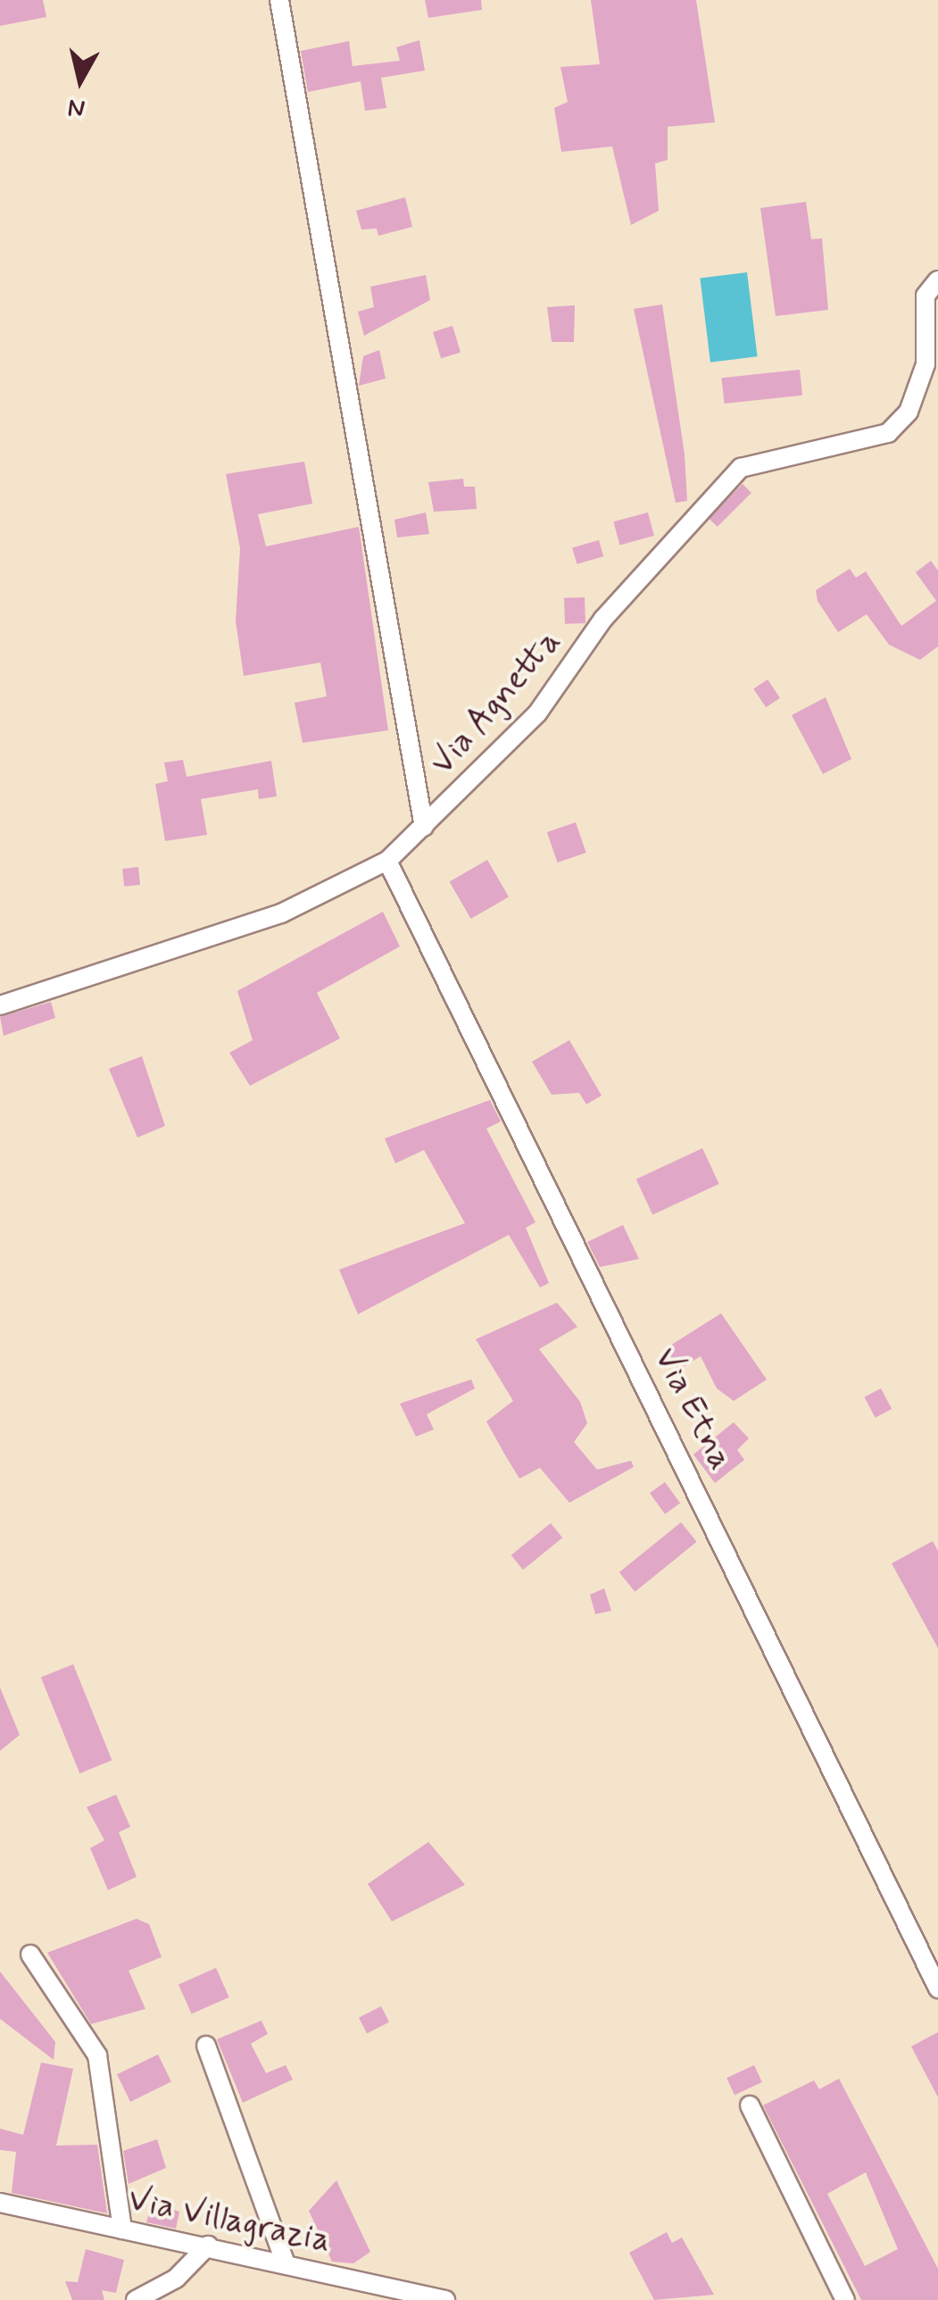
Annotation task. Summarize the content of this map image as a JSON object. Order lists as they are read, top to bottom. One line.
{"streets":{"street":["Via Agnetta","Via Etna","Via Villagrazia"]},"crossings":[["Via Agnetta","Via Etna"]],"north":"bottom"}
